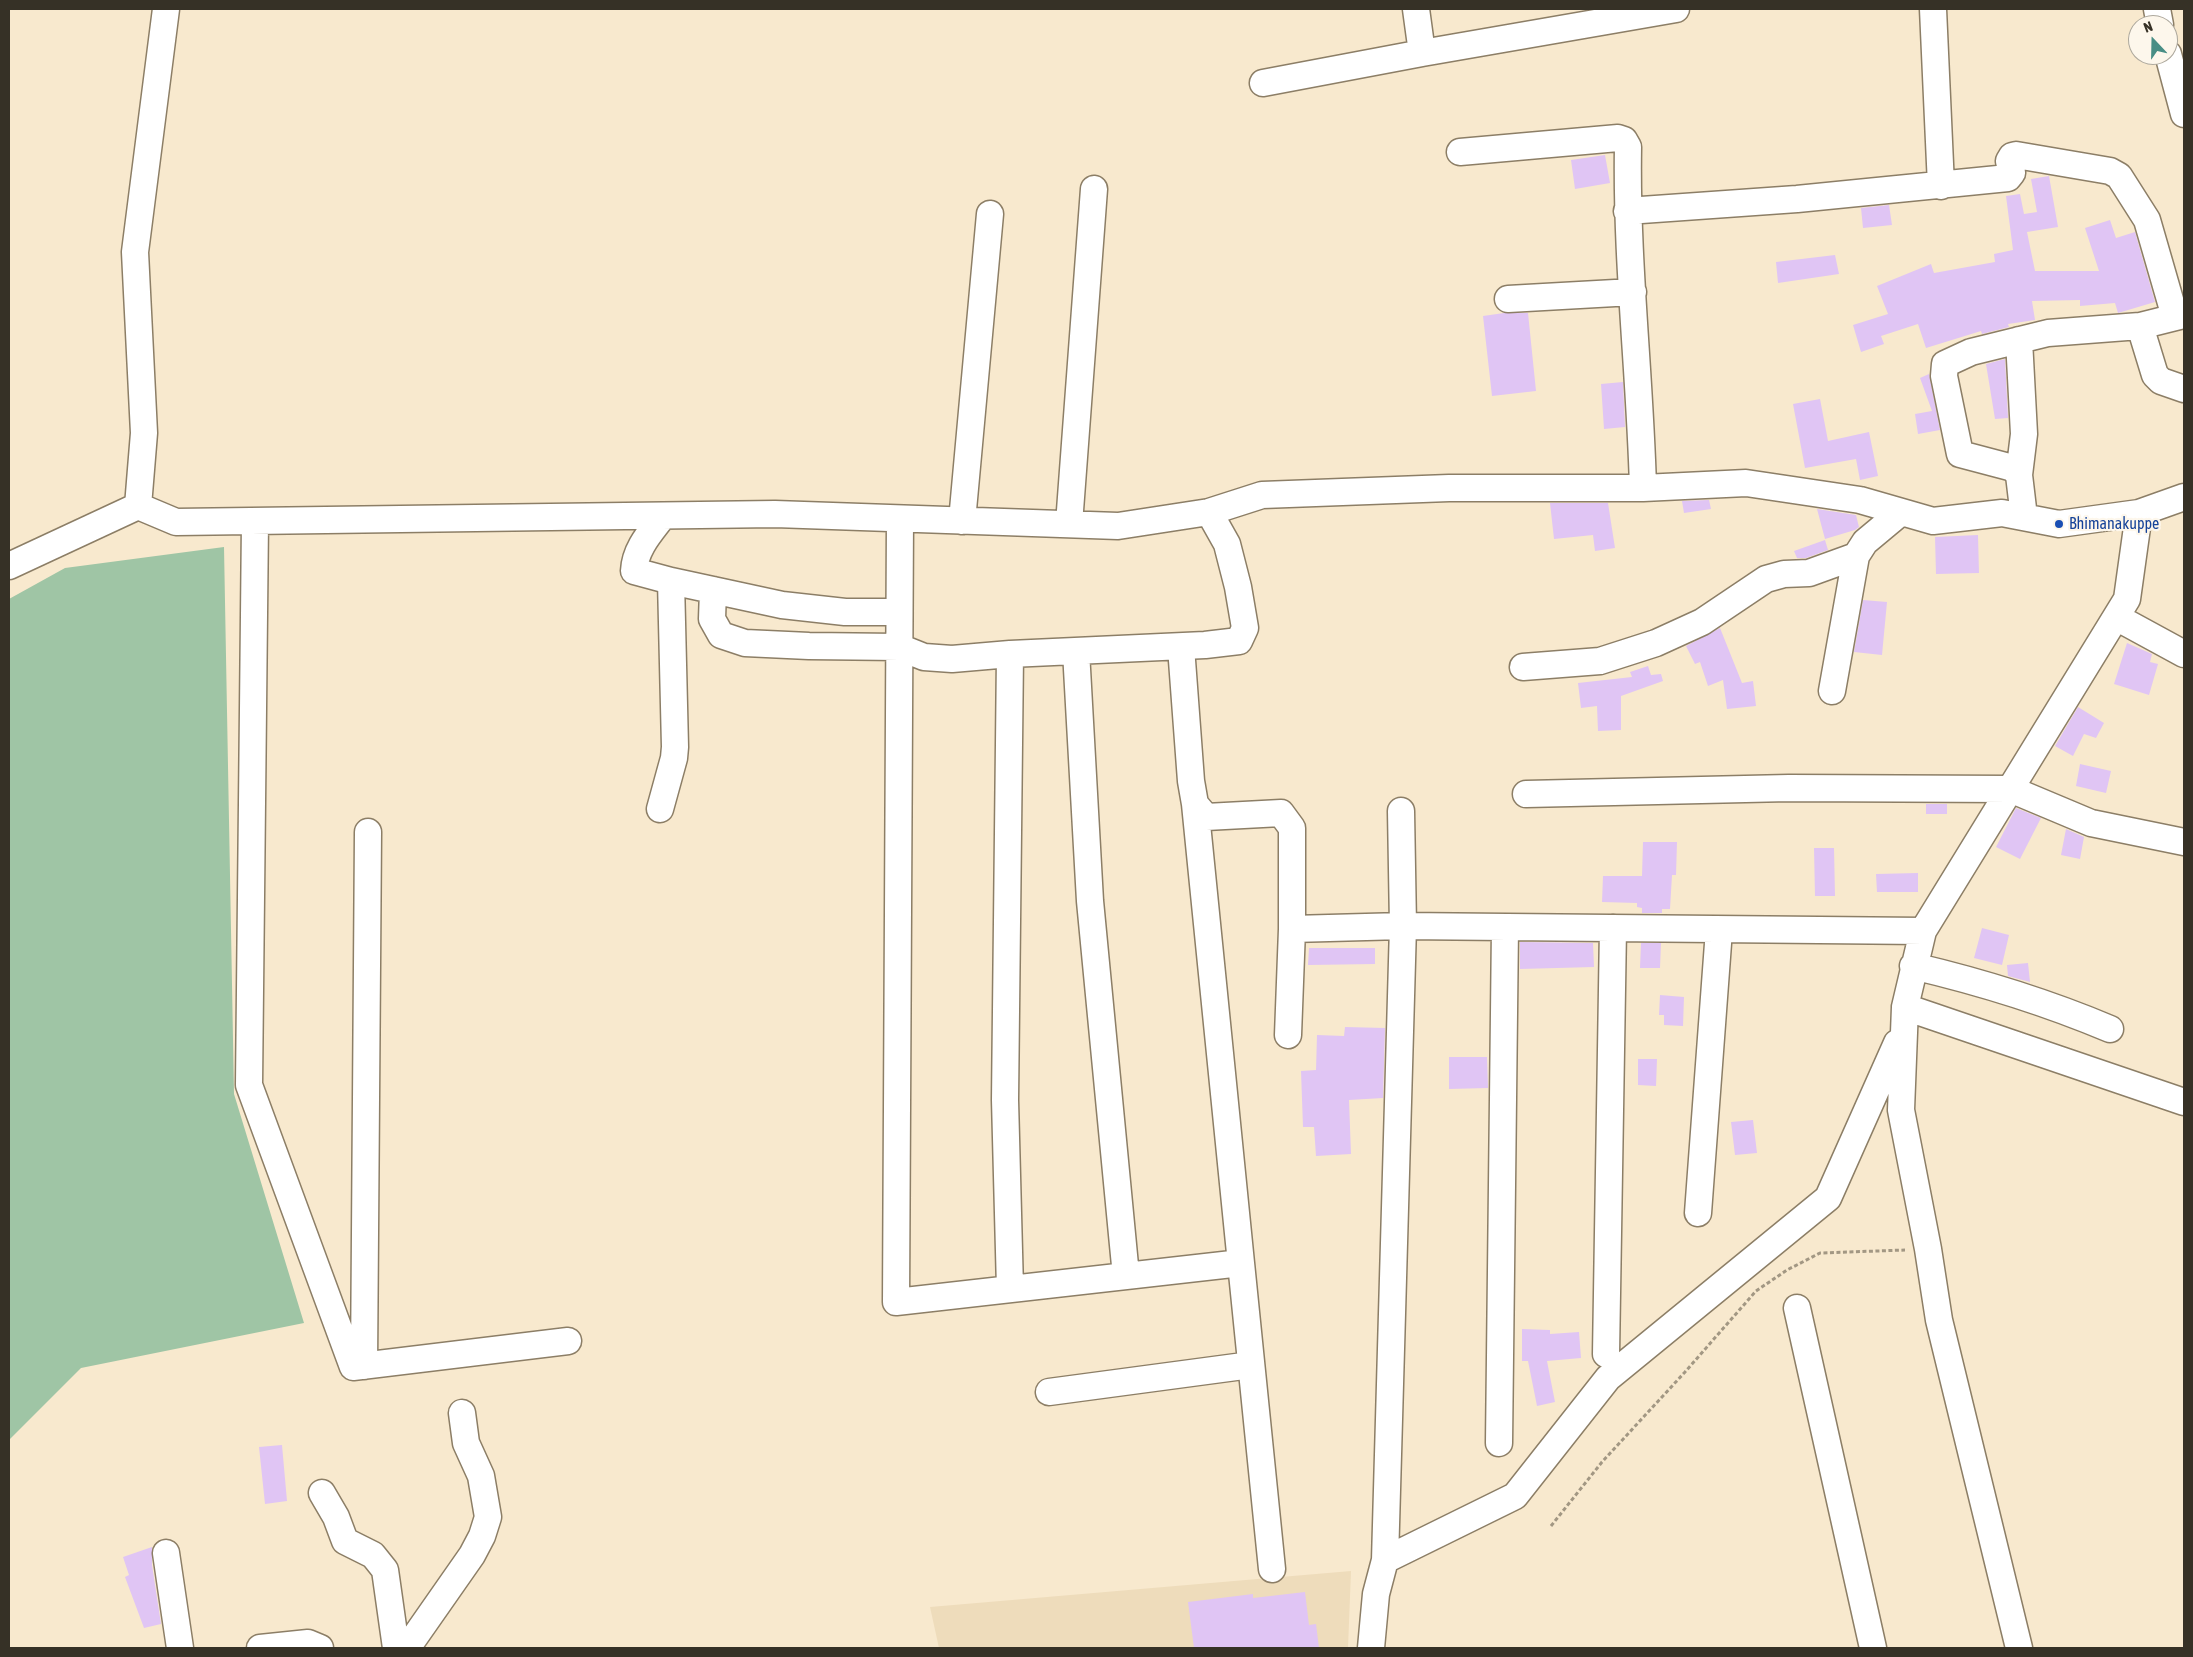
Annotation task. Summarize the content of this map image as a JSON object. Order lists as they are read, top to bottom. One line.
{"places":["Bhimanakuppe"],"north":"top"}
